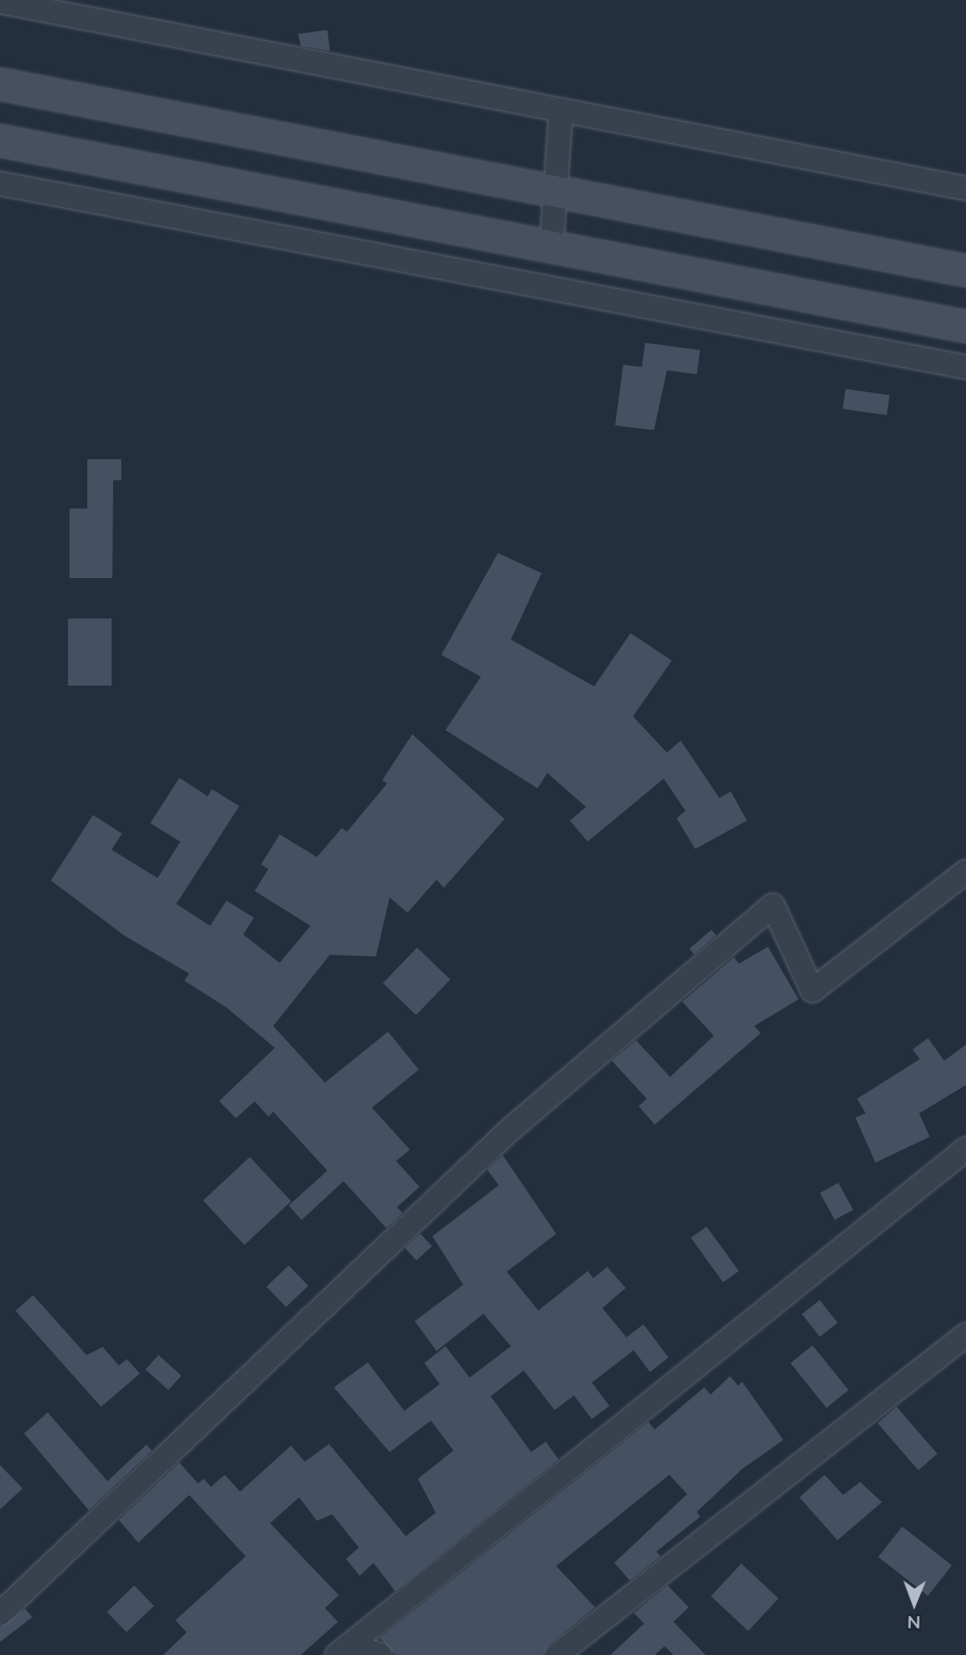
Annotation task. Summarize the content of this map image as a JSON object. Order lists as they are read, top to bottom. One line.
{"north":"bottom"}
